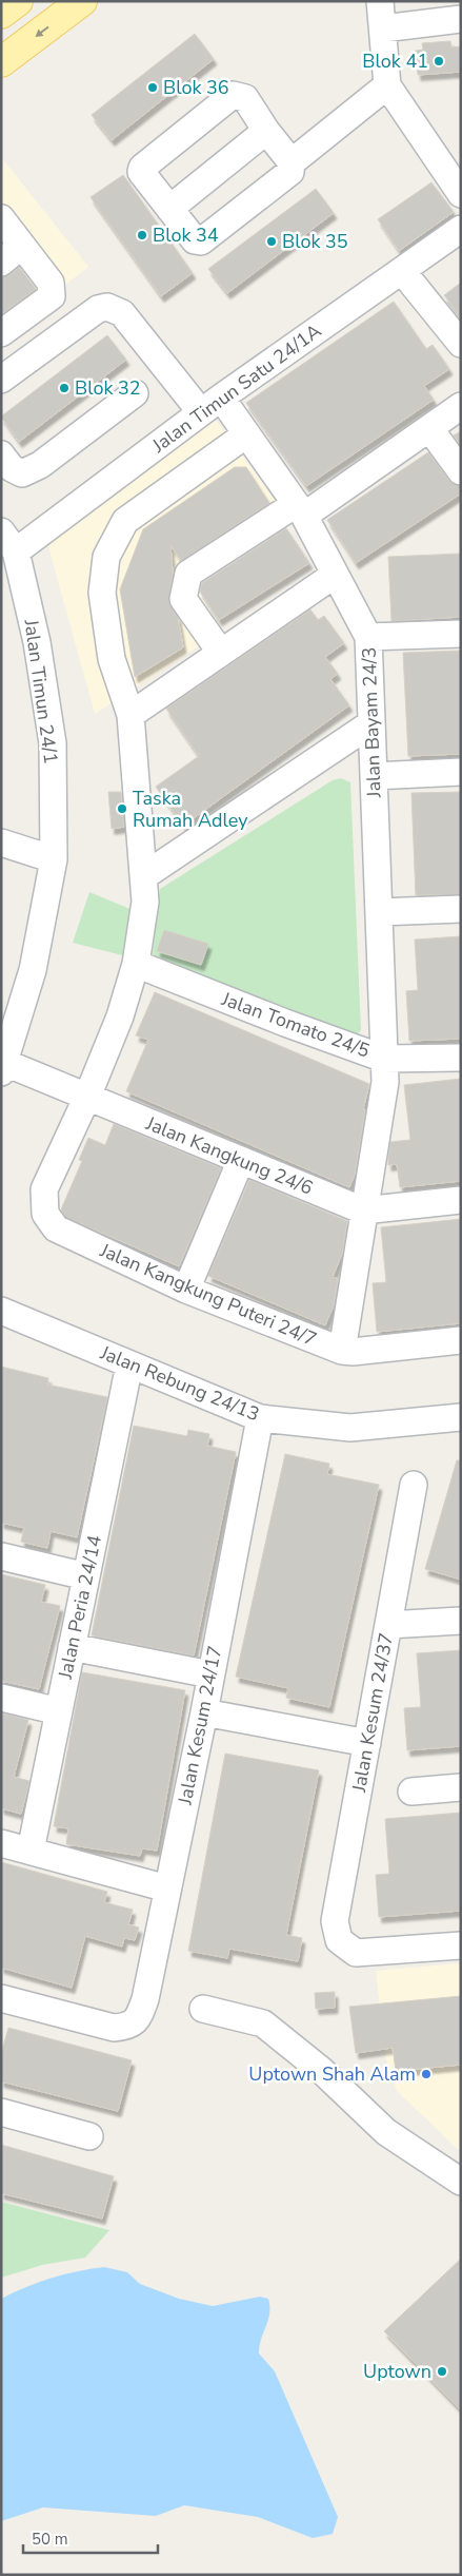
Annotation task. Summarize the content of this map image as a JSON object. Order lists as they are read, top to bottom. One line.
{"streets":{"street":["Jalan Timun Satu 24/1A","Jalan Timun 24/1","Jalan Bayam 24/3","Jalan Tomato 24/5","Jalan Kangkung 24/6","Jalan Kangkung Puteri 24/7","Jalan Rebung 24/13","Jalan Peria 24/14","Jalan Kesum 24/37","Jalan Kesum 24/17"]},"crossings":[["Jalan Timun Satu 24/1A","Jalan Timun 24/1"],["Jalan Timun Satu 24/1A","Jalan Bayam 24/3"],["Jalan Timun 24/1","Jalan Kangkung 24/6"],["Jalan Bayam 24/3","Jalan Tomato 24/5"],["Jalan Bayam 24/3","Jalan Kangkung 24/6"],["Jalan Bayam 24/3","Jalan Kangkung Puteri 24/7"],["Jalan Tomato 24/5","Jalan Kangkung Puteri 24/7"],["Jalan Kangkung 24/6","Jalan Kangkung Puteri 24/7"],["Jalan Rebung 24/13","Jalan Peria 24/14"],["Jalan Rebung 24/13","Jalan Kesum 24/17"]],"places":["Blok 41","Blok 36","Blok 34","Blok 35","Blok 32","Taska Rumah Adley","Uptown Shah Alam","Uptown"],"scale_bar":"50 m"}
